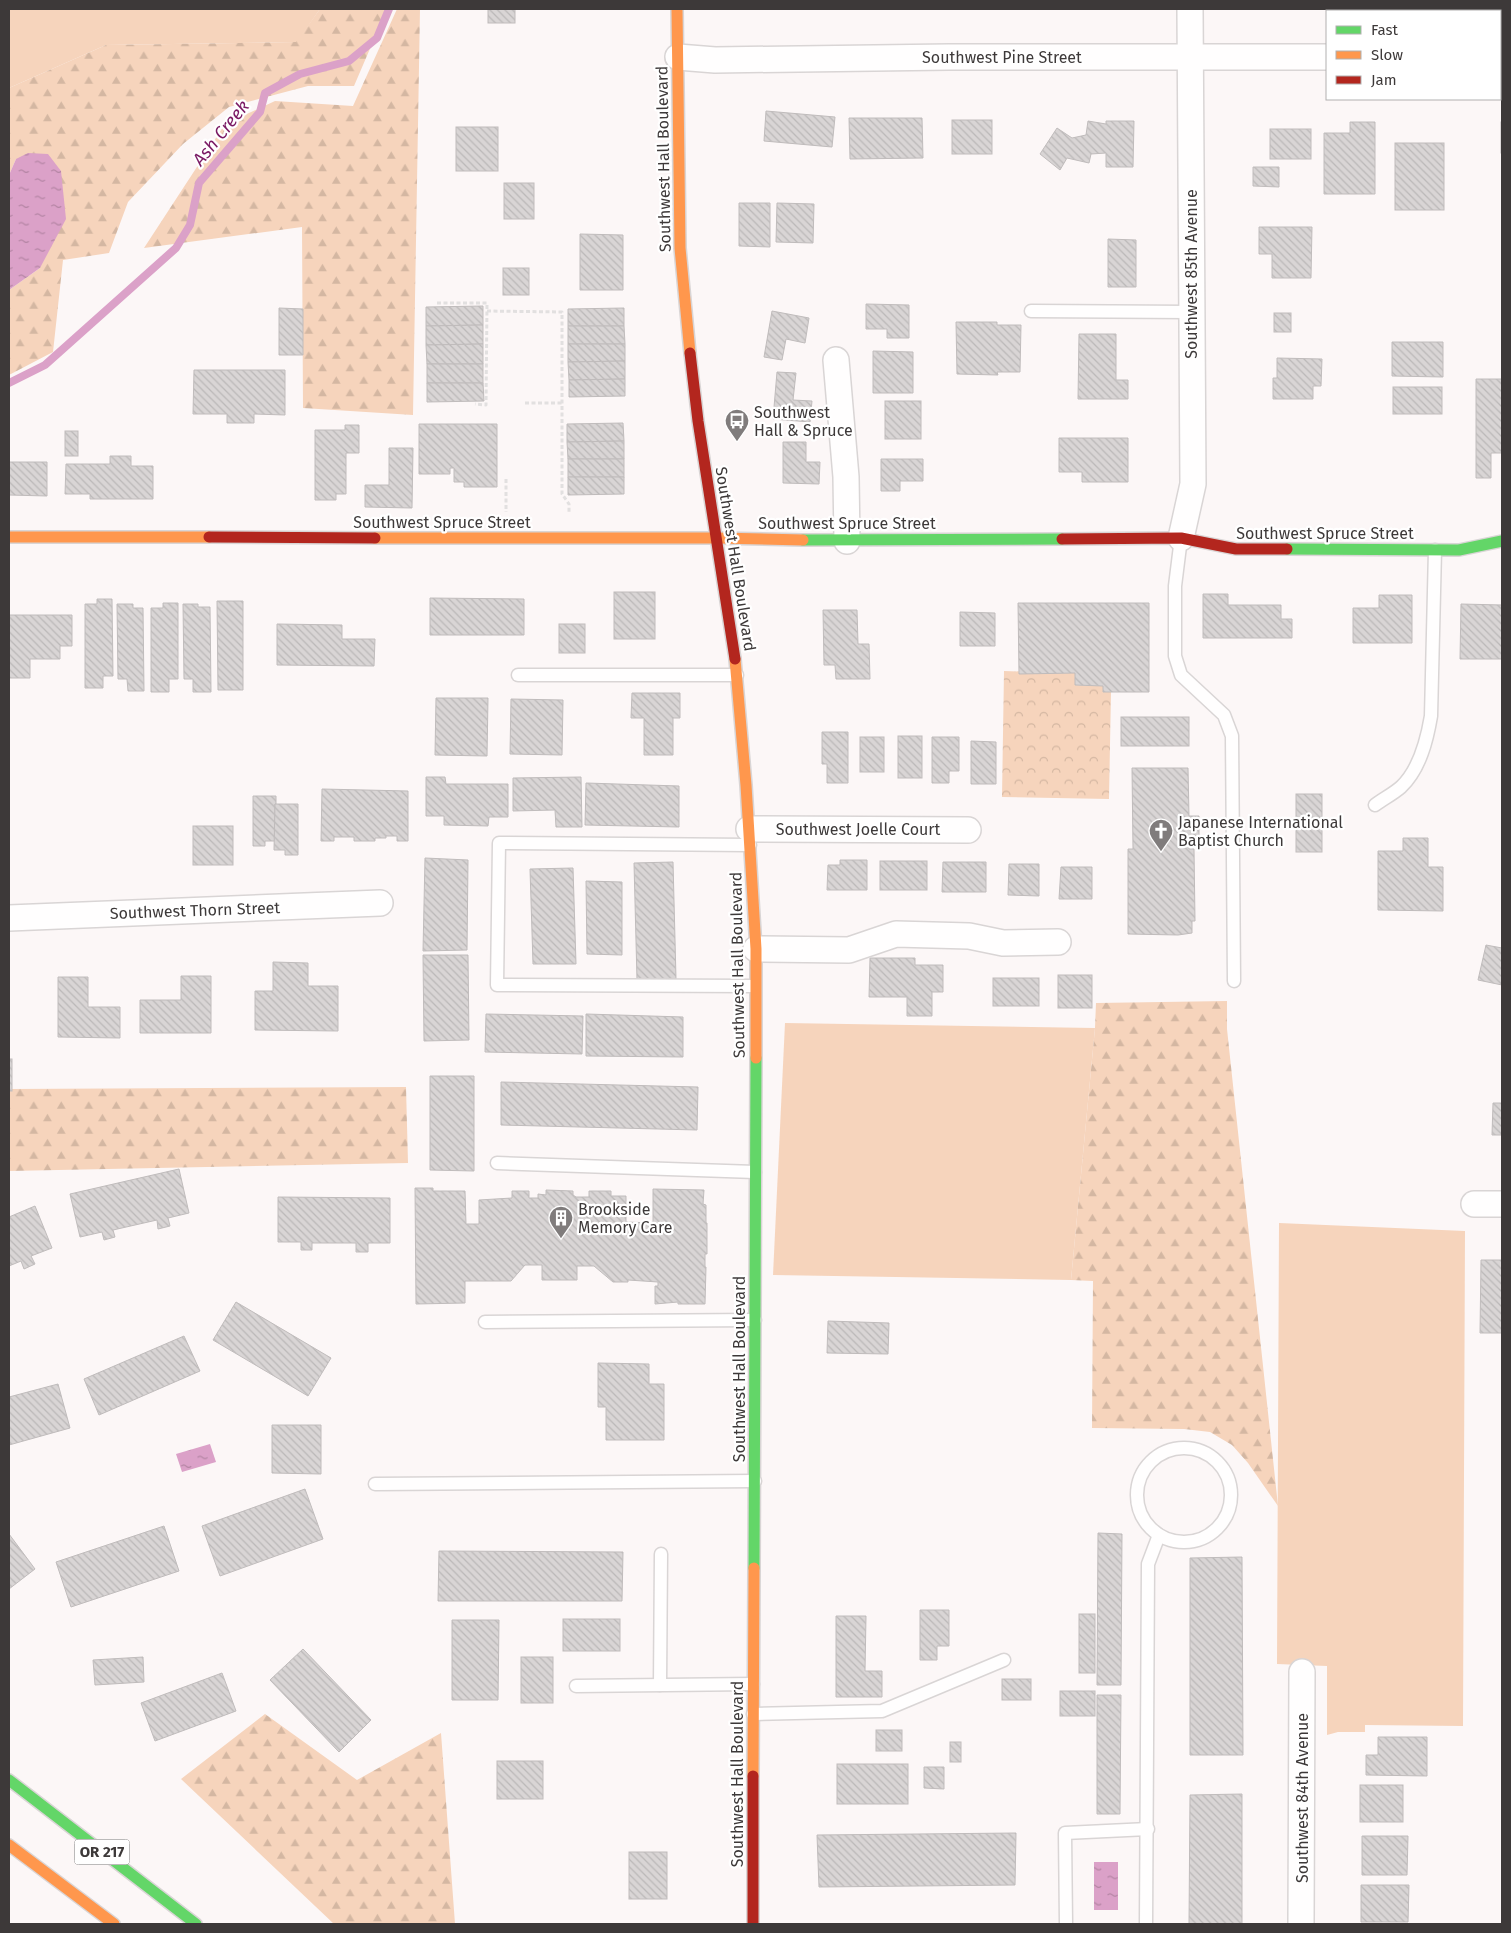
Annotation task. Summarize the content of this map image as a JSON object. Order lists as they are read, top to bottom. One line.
{"streets":{"main road":["Southwest Hall Boulevard","Southwest Spruce Street","OR 217"],"street":["Southwest Pine Street","Southwest 85th Avenue","Southwest Joelle Court","Southwest Thorn Street","Southwest 84th Avenue"]},"crossings":[["Southwest Pine Street","Southwest Hall Boulevard"],["Southwest Pine Street","Southwest 85th Avenue"],["Southwest Hall Boulevard","Southwest Spruce Street"],["Southwest Hall Boulevard","Southwest Joelle Court"],["Southwest 85th Avenue","Southwest Spruce Street"]],"water":["Ash Creek"],"places":{"bus stop":["Southwest Hall & Spruce"],"church":["Japanese International Baptist Church"],"building":["Brookside Memory Care"]},"legend":["Fast","Slow","Jam"]}
